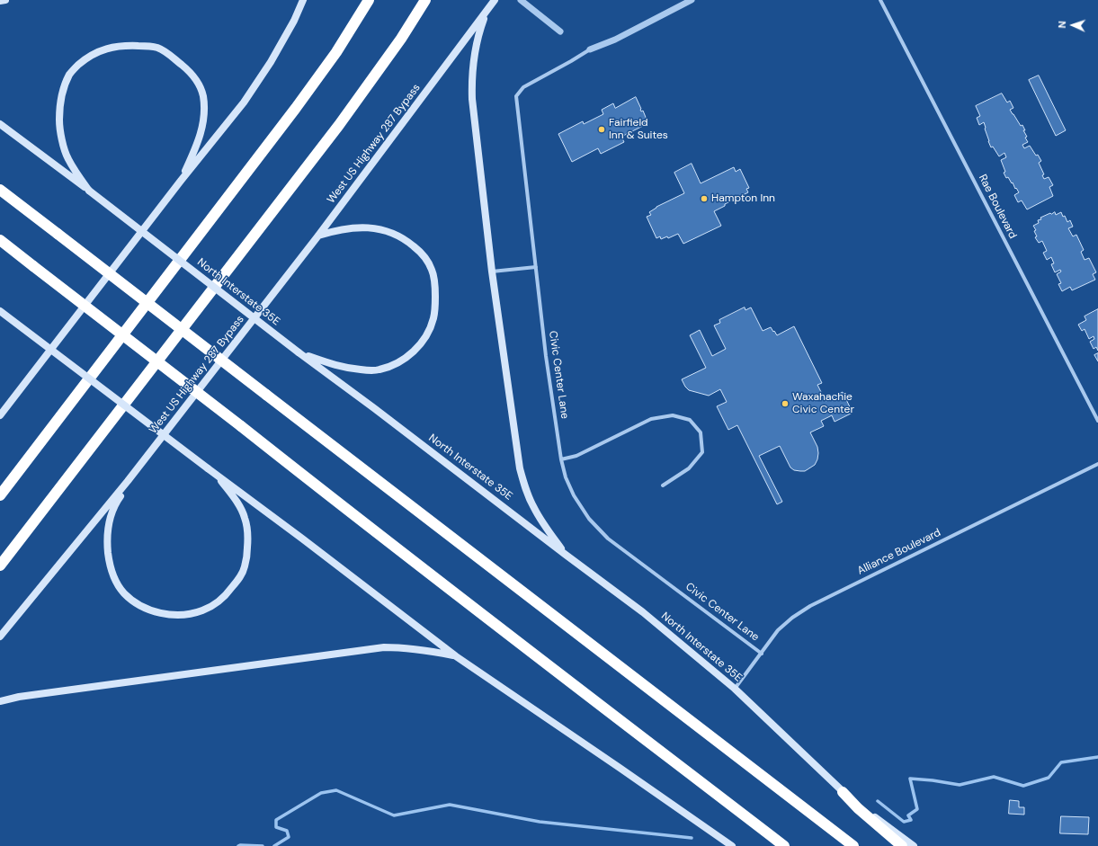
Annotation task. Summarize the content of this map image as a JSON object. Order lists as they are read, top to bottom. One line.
{"streets":{"main road":["West US Highway 287 Bypass","North Interstate 35E"],"street":["Rae Boulevard","Civic Center Lane","Alliance Boulevard"]},"crossings":[["North Interstate 35E","Alliance Boulevard"],["Civic Center Lane","Alliance Boulevard"]],"places":["Fairfield Inn & Suites","Hampton Inn","Waxahachie Civic Center"],"north":"left"}
